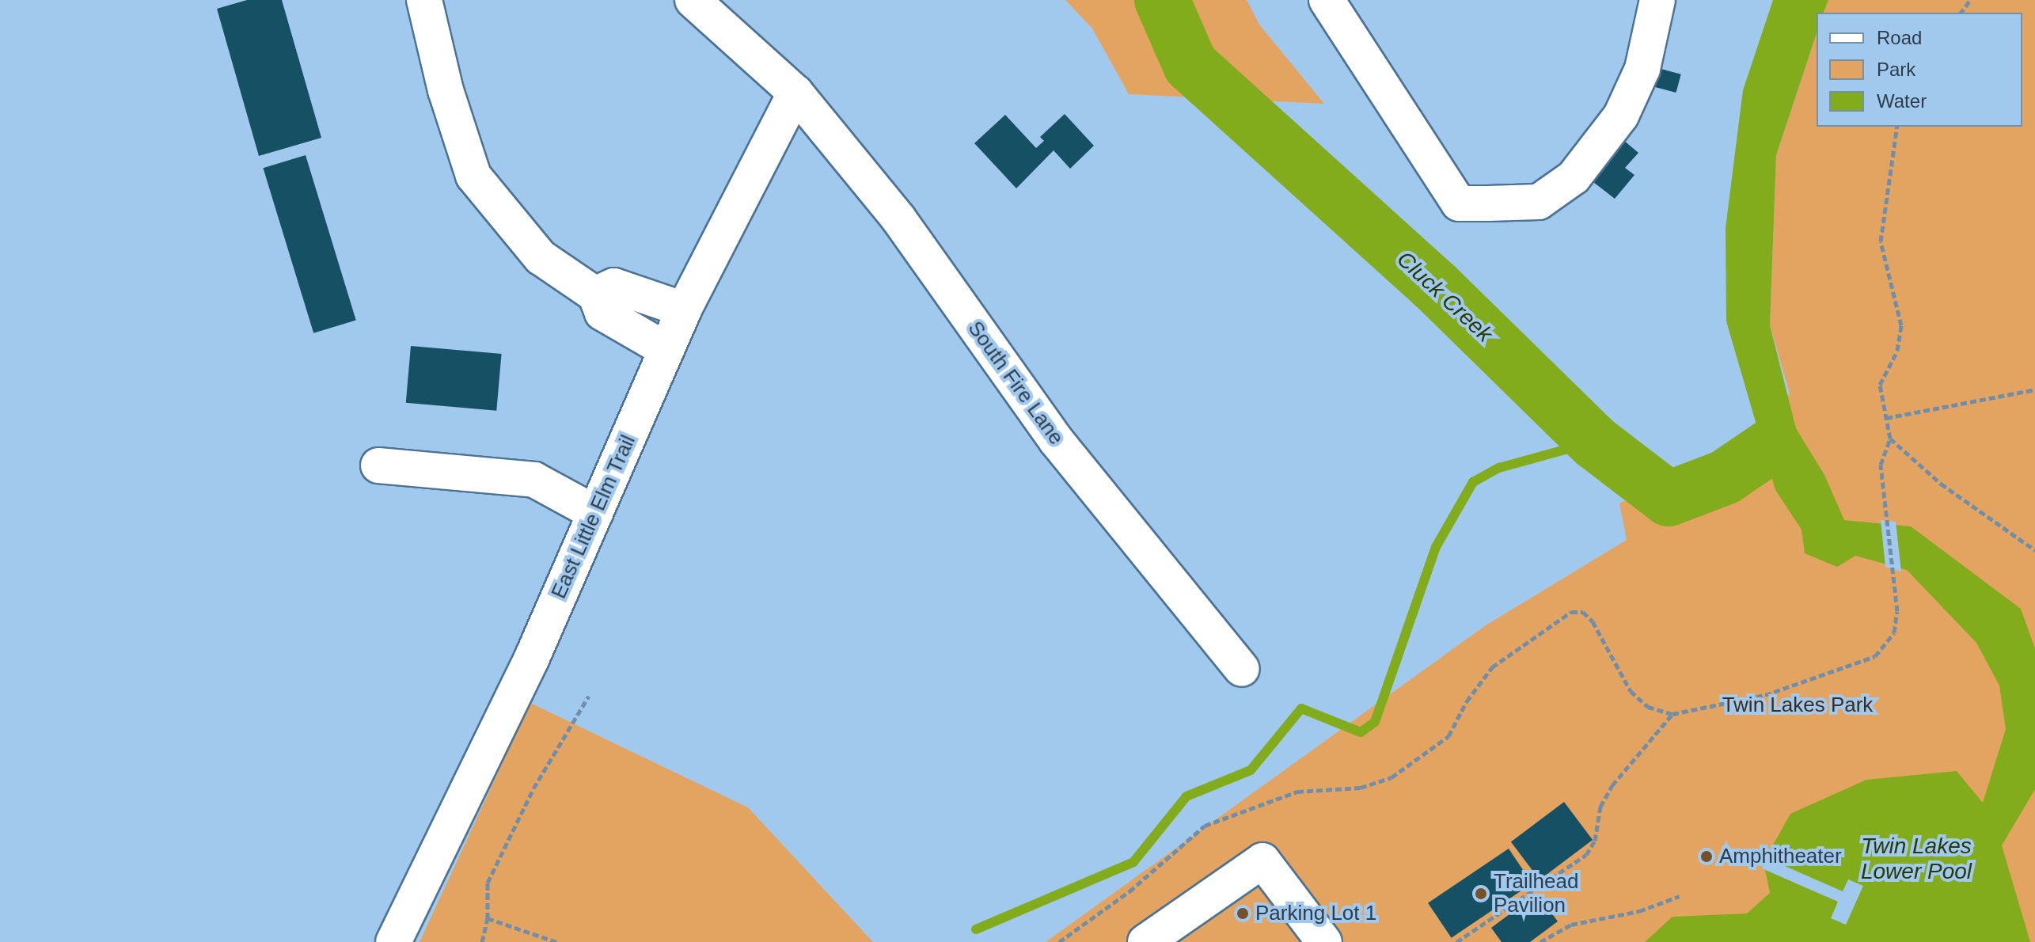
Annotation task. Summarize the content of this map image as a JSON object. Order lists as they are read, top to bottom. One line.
{"streets":{"street":["South Fire Lane","East Little Elm Trail"]},"crossings":[["South Fire Lane","East Little Elm Trail"]],"water":["Cluck Creek","Twin Lakes Lower Pool"],"parks":["Twin Lakes Park"],"places":["Amphitheater","Trailhead Pavilion","Parking Lot 1"],"legend":["Road","Park","Water"]}
